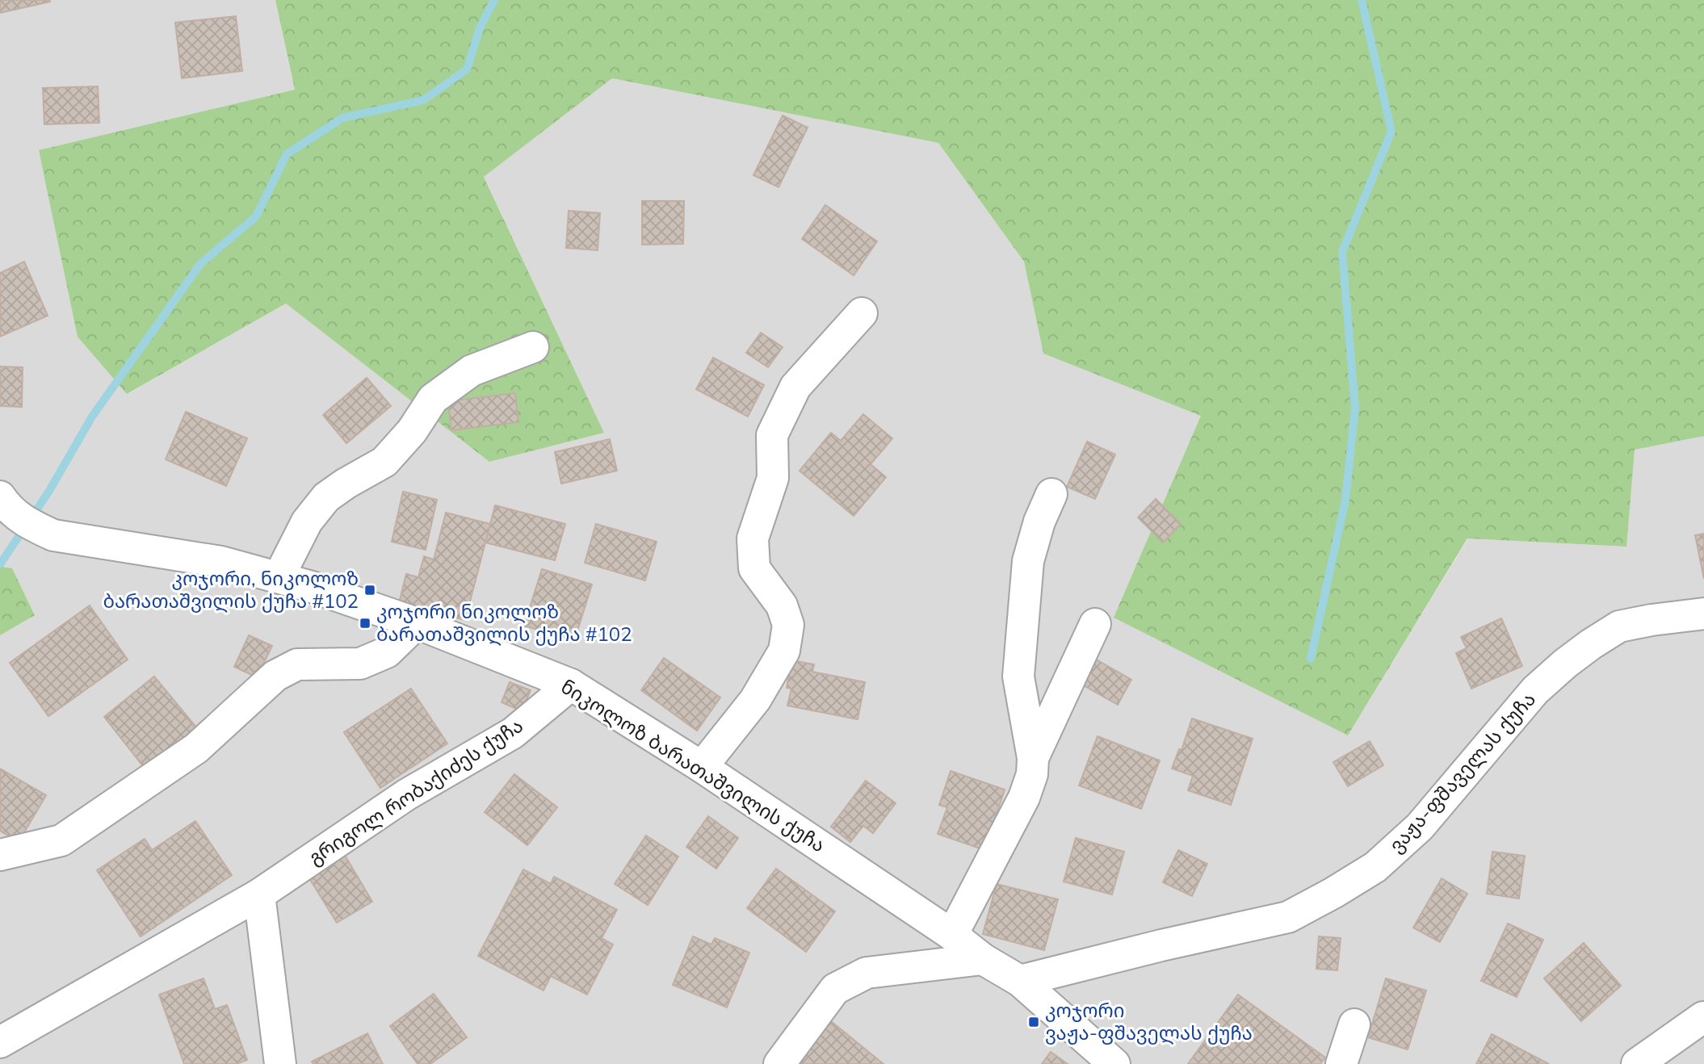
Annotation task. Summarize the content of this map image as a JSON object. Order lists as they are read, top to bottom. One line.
{"streets":{"street":["ნიკოლოზ ბარათაშვილის ქუჩა","ვაჟა-ფშაველას ქუჩა","გრიგოლ რობაქიძეს ქუჩა"]},"crossings":[["ნიკოლოზ ბარათაშვილის ქუჩა","ვაჟა-ფშაველას ქუჩა"],["ნიკოლოზ ბარათაშვილის ქუჩა","გრიგოლ რობაქიძეს ქუჩა"]],"places":{"transit":["კოჯორი, ნიკოლოზ ბარათაშვილის ქუჩა #102","კოჯორი ნიკოლოზ ბარათაშვილის ქუჩა #102","კოჯორი ვაჟა-ფშაველას ქუჩა"]}}
